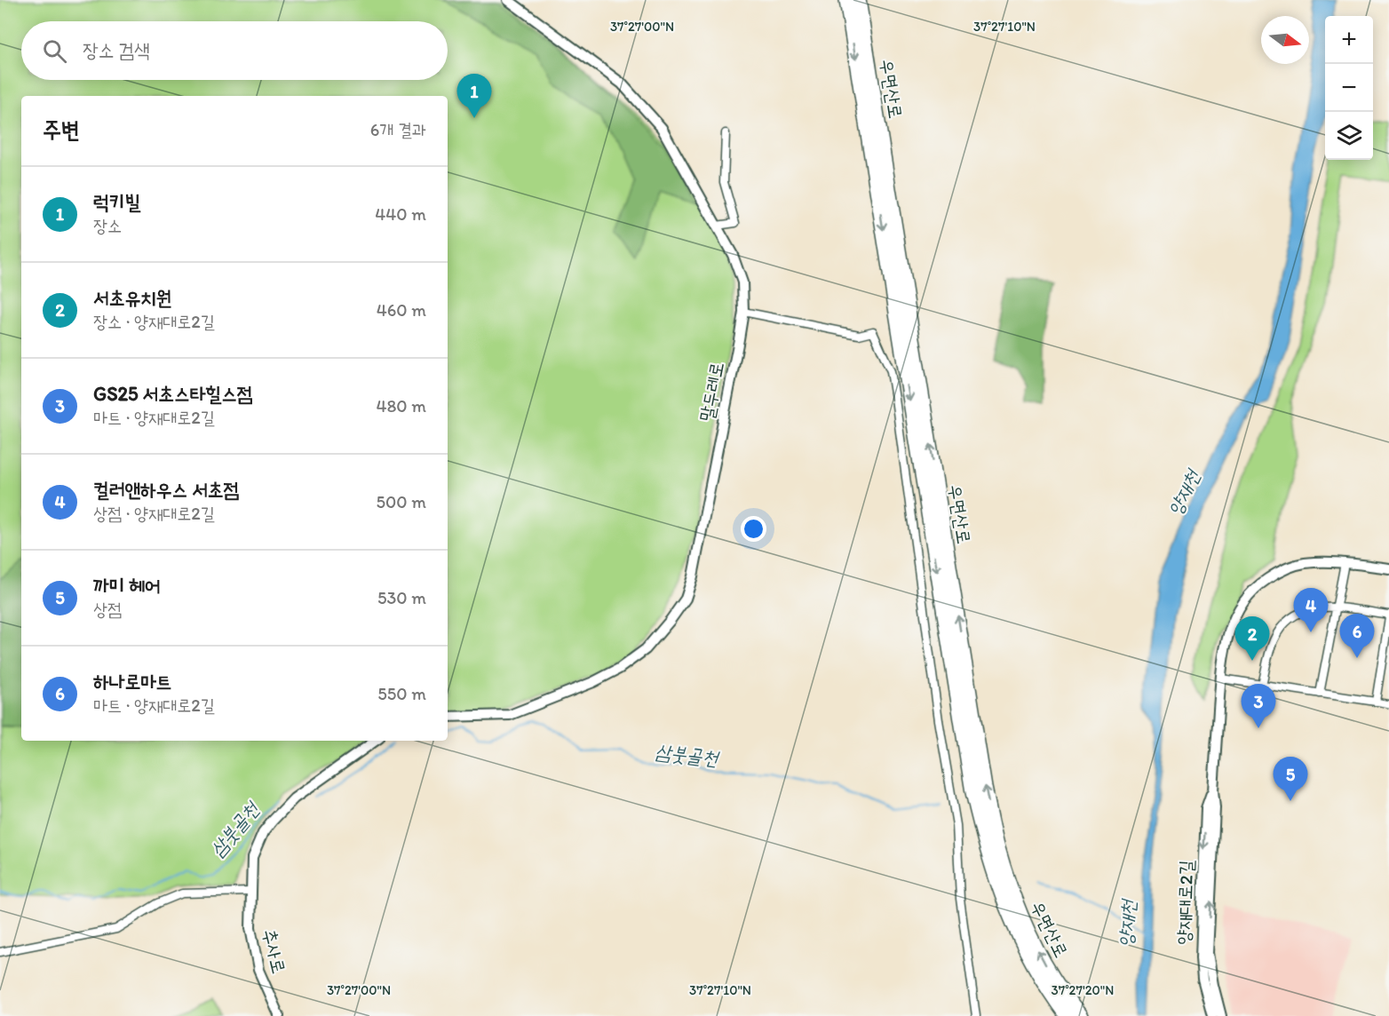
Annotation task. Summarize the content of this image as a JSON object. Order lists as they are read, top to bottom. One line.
{"streets":{"highway":["우면산로"],"street":["말두레로","양재대로2길","추사로"]},"water":["양재천","삼붓골천"],"north":"right","page":{"map_buttons":["+","−"],"search":"장소 검색","pins":["1","4","6","2","3","5"],"heading":["주변","6개 결과"],"list":[{"mark":"1","name":"럭키빌","note":"장소","value":"440 m"},{"mark":"2","name":"서초유치원","note":"장소 · 양재대로2길","value":"460 m"},{"mark":"3","name":"GS25 서초스타힐스점","note":"마트 · 양재대로2길","value":"480 m"},{"mark":"4","name":"컬러앤하우스 서초점","note":"상점 · 양재대로2길","value":"500 m"},{"mark":"5","name":"까미 헤어","note":"상점","value":"530 m"},{"mark":"6","name":"하나로마트","note":"마트 · 양재대로2길","value":"550 m"}]},"coordinates":["37°27'00\"N","37°27'10\"N","37°27'20\"N"]}
